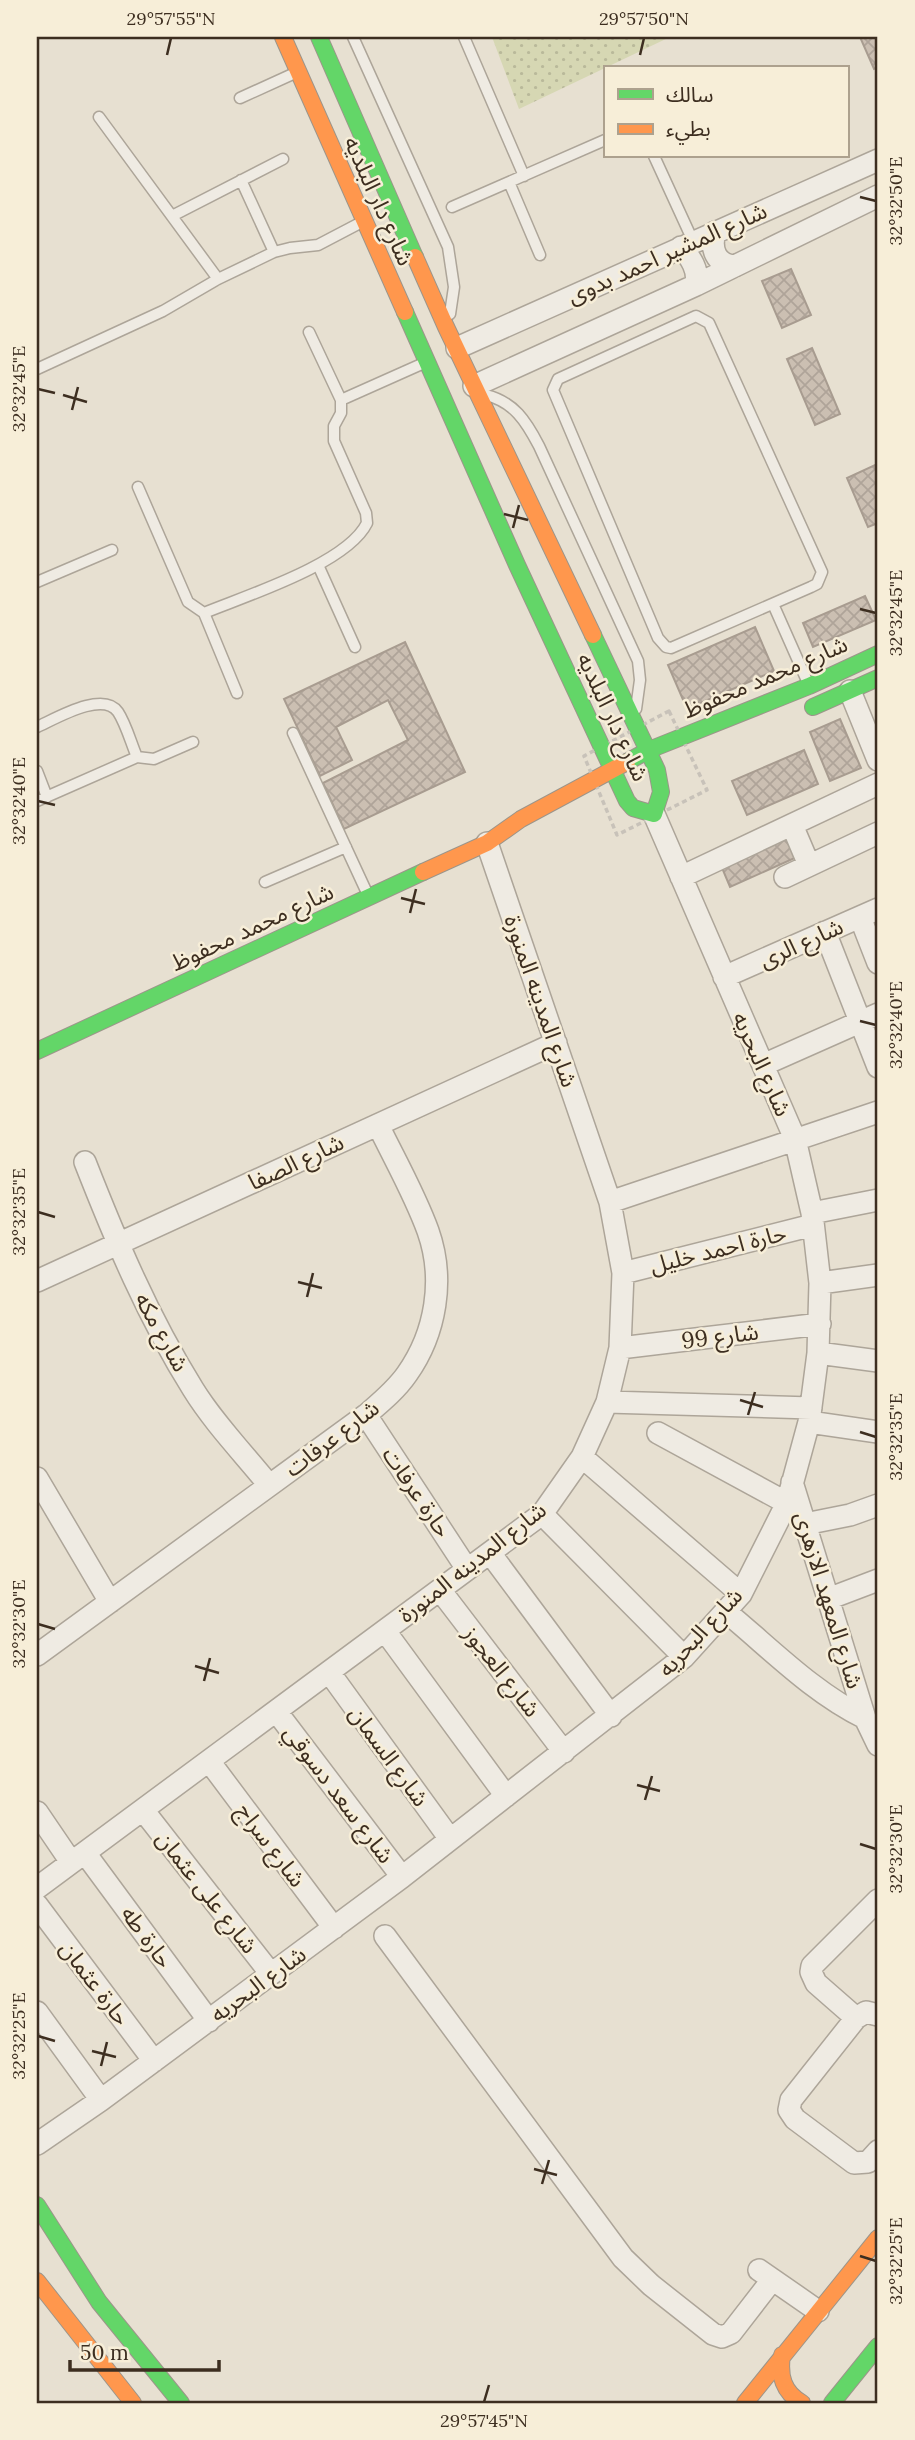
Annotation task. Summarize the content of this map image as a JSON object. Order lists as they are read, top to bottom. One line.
{"streets":{"street":["شارع دار البلديه","شارع المشير احمد بدوى","شارع محمد محفوظ","شارع الرى","شارع المدينه المنورة","شارع البحريه","شارع الصفا","حارة احمد خليل","شارع مكه","شارع 99","شارع عرفات","حارة عرفات","شارع المعهد الازهرى","شارع العجوز","شارع السمان","شارع سعد دسوقي","شارع سراج","شارع على عثمان","حارة طه","حارة عثمان"]},"crossings":[["شارع دار البلديه","شارع المشير احمد بدوى"],["شارع دار البلديه","شارع محمد محفوظ"],["شارع دار البلديه","شارع البحريه"],["شارع محمد محفوظ","شارع المدينه المنورة"],["شارع الرى","شارع البحريه"],["شارع المدينه المنورة","شارع الصفا"],["شارع المدينه المنورة","حارة احمد خليل"],["شارع المدينه المنورة","شارع 99"],["شارع المدينه المنورة","حارة عرفات"],["شارع المدينه المنورة","شارع العجوز"],["شارع المدينه المنورة","شارع السمان"],["شارع المدينه المنورة","شارع سعد دسوقي"],["شارع المدينه المنورة","شارع سراج"],["شارع المدينه المنورة","شارع على عثمان"],["شارع المدينه المنورة","حارة طه"],["شارع البحريه","حارة احمد خليل"],["شارع البحريه","شارع 99"],["شارع البحريه","شارع المعهد الازهرى"],["شارع البحريه","شارع العجوز"],["شارع البحريه","شارع السمان"],["شارع البحريه","شارع سعد دسوقي"],["شارع البحريه","شارع سراج"],["شارع البحريه","شارع على عثمان"],["شارع البحريه","حارة طه"],["شارع البحريه","حارة عثمان"],["شارع الصفا","شارع مكه"],["شارع الصفا","شارع عرفات"],["شارع مكه","شارع عرفات"],["شارع عرفات","حارة عرفات"]],"legend":["سالك","بطيء"],"scale_bar":"50 m","coordinates":["29°57'55\"N","29°57'50\"N","32°32'50\"E","32°32'45\"E","32°32'40\"E","32°32'35\"E","32°32'30\"E","32°32'25\"E","29°57'45\"N"]}
